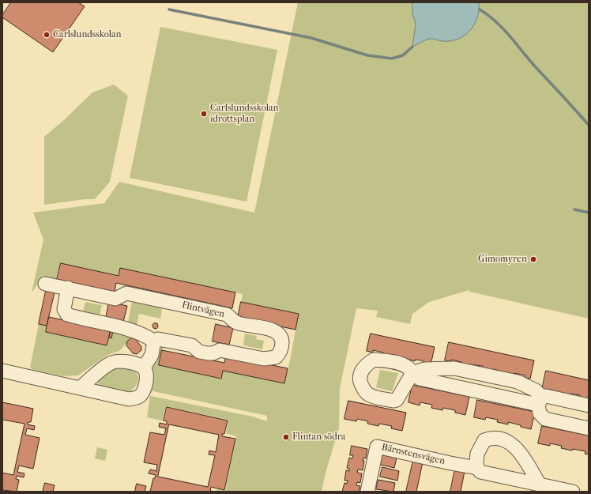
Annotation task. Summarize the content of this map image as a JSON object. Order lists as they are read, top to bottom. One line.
{"streets":{"street":["Flintvägen","Bärnstensvägen"]},"places":["Carlslundsskolan","Carlslundsskolan idrottsplan","Gimomyren","Flintan södra"]}
